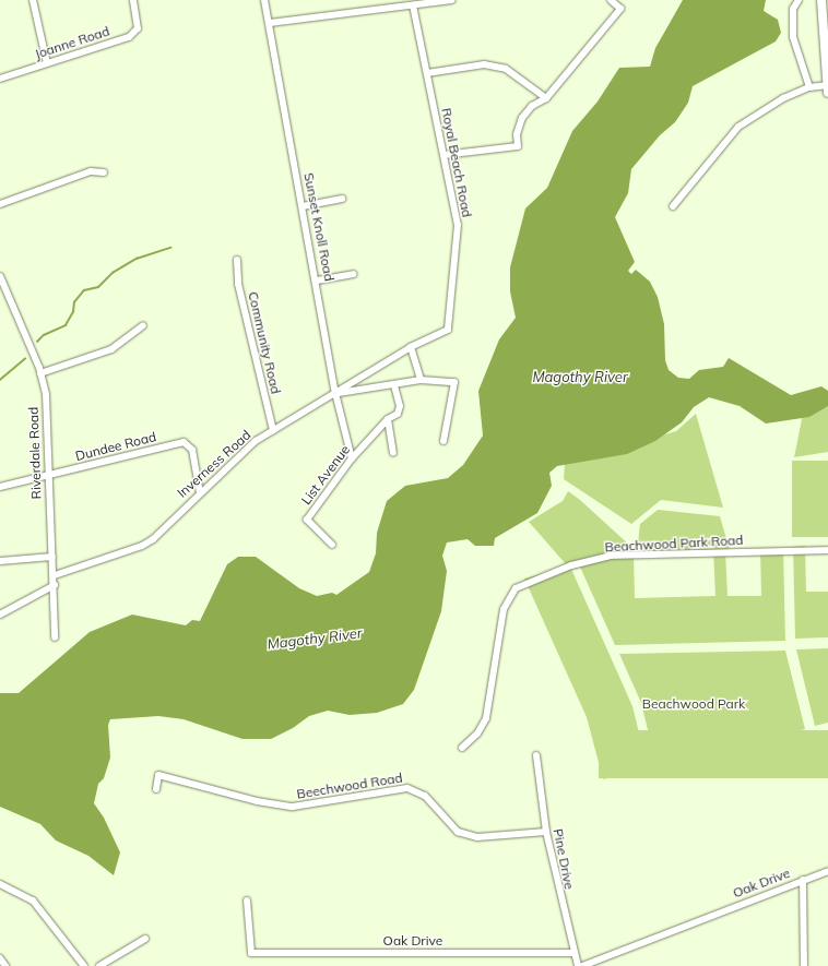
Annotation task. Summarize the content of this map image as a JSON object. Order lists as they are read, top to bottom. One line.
{"streets":{"street":["Joanne Road","Royal Beach Road","Sunset Knoll Road","Community Road","Dundee Road","Riverdale Road","Inverness Road","List Avenue","Beachwood Park Road","Beechwood Road","Pine Drive","Oak Drive"]},"crossings":[["Royal Beach Road","Inverness Road"],["Sunset Knoll Road","Inverness Road"],["Sunset Knoll Road","List Avenue"],["Community Road","Inverness Road"],["Dundee Road","Riverdale Road"],["Dundee Road","Inverness Road"],["Riverdale Road","Inverness Road"],["Beechwood Road","Pine Drive"],["Pine Drive","Oak Drive"]],"water":["Magothy River"],"parks":["Beachwood Park"]}
